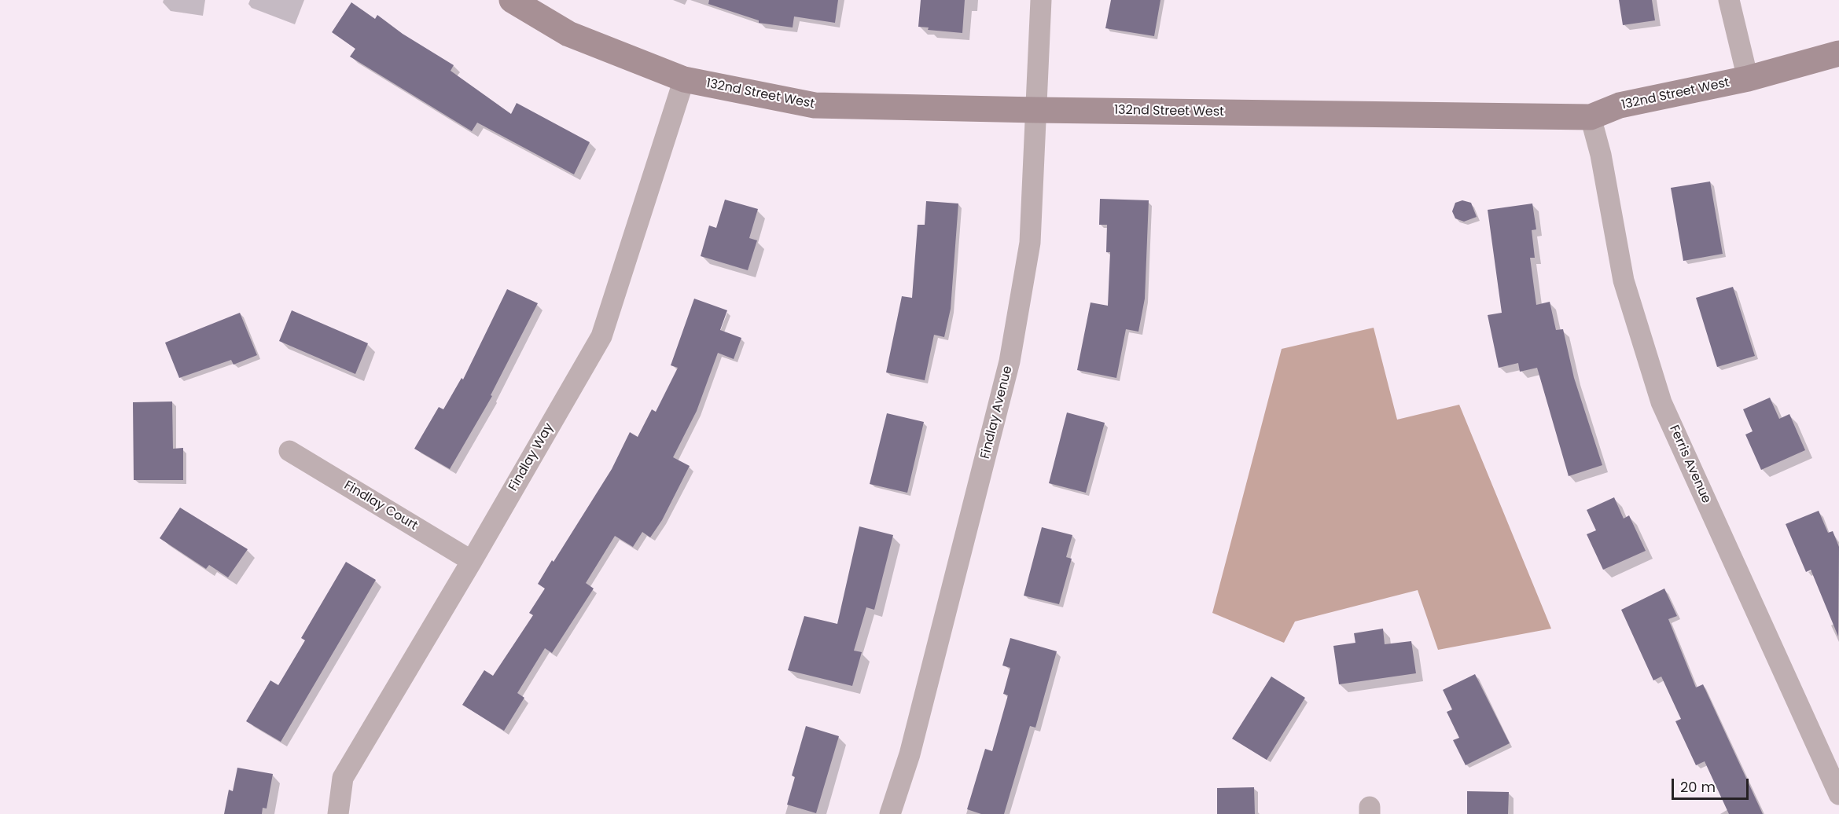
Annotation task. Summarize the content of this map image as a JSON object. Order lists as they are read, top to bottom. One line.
{"streets":{"street":["132nd Street West","Findlay Avenue","Findlay Way","Ferris Avenue","Findlay Court"]},"crossings":[["132nd Street West","Findlay Avenue"],["132nd Street West","Findlay Way"],["132nd Street West","Ferris Avenue"],["Findlay Way","Findlay Court"]],"scale_bar":"20 m"}
